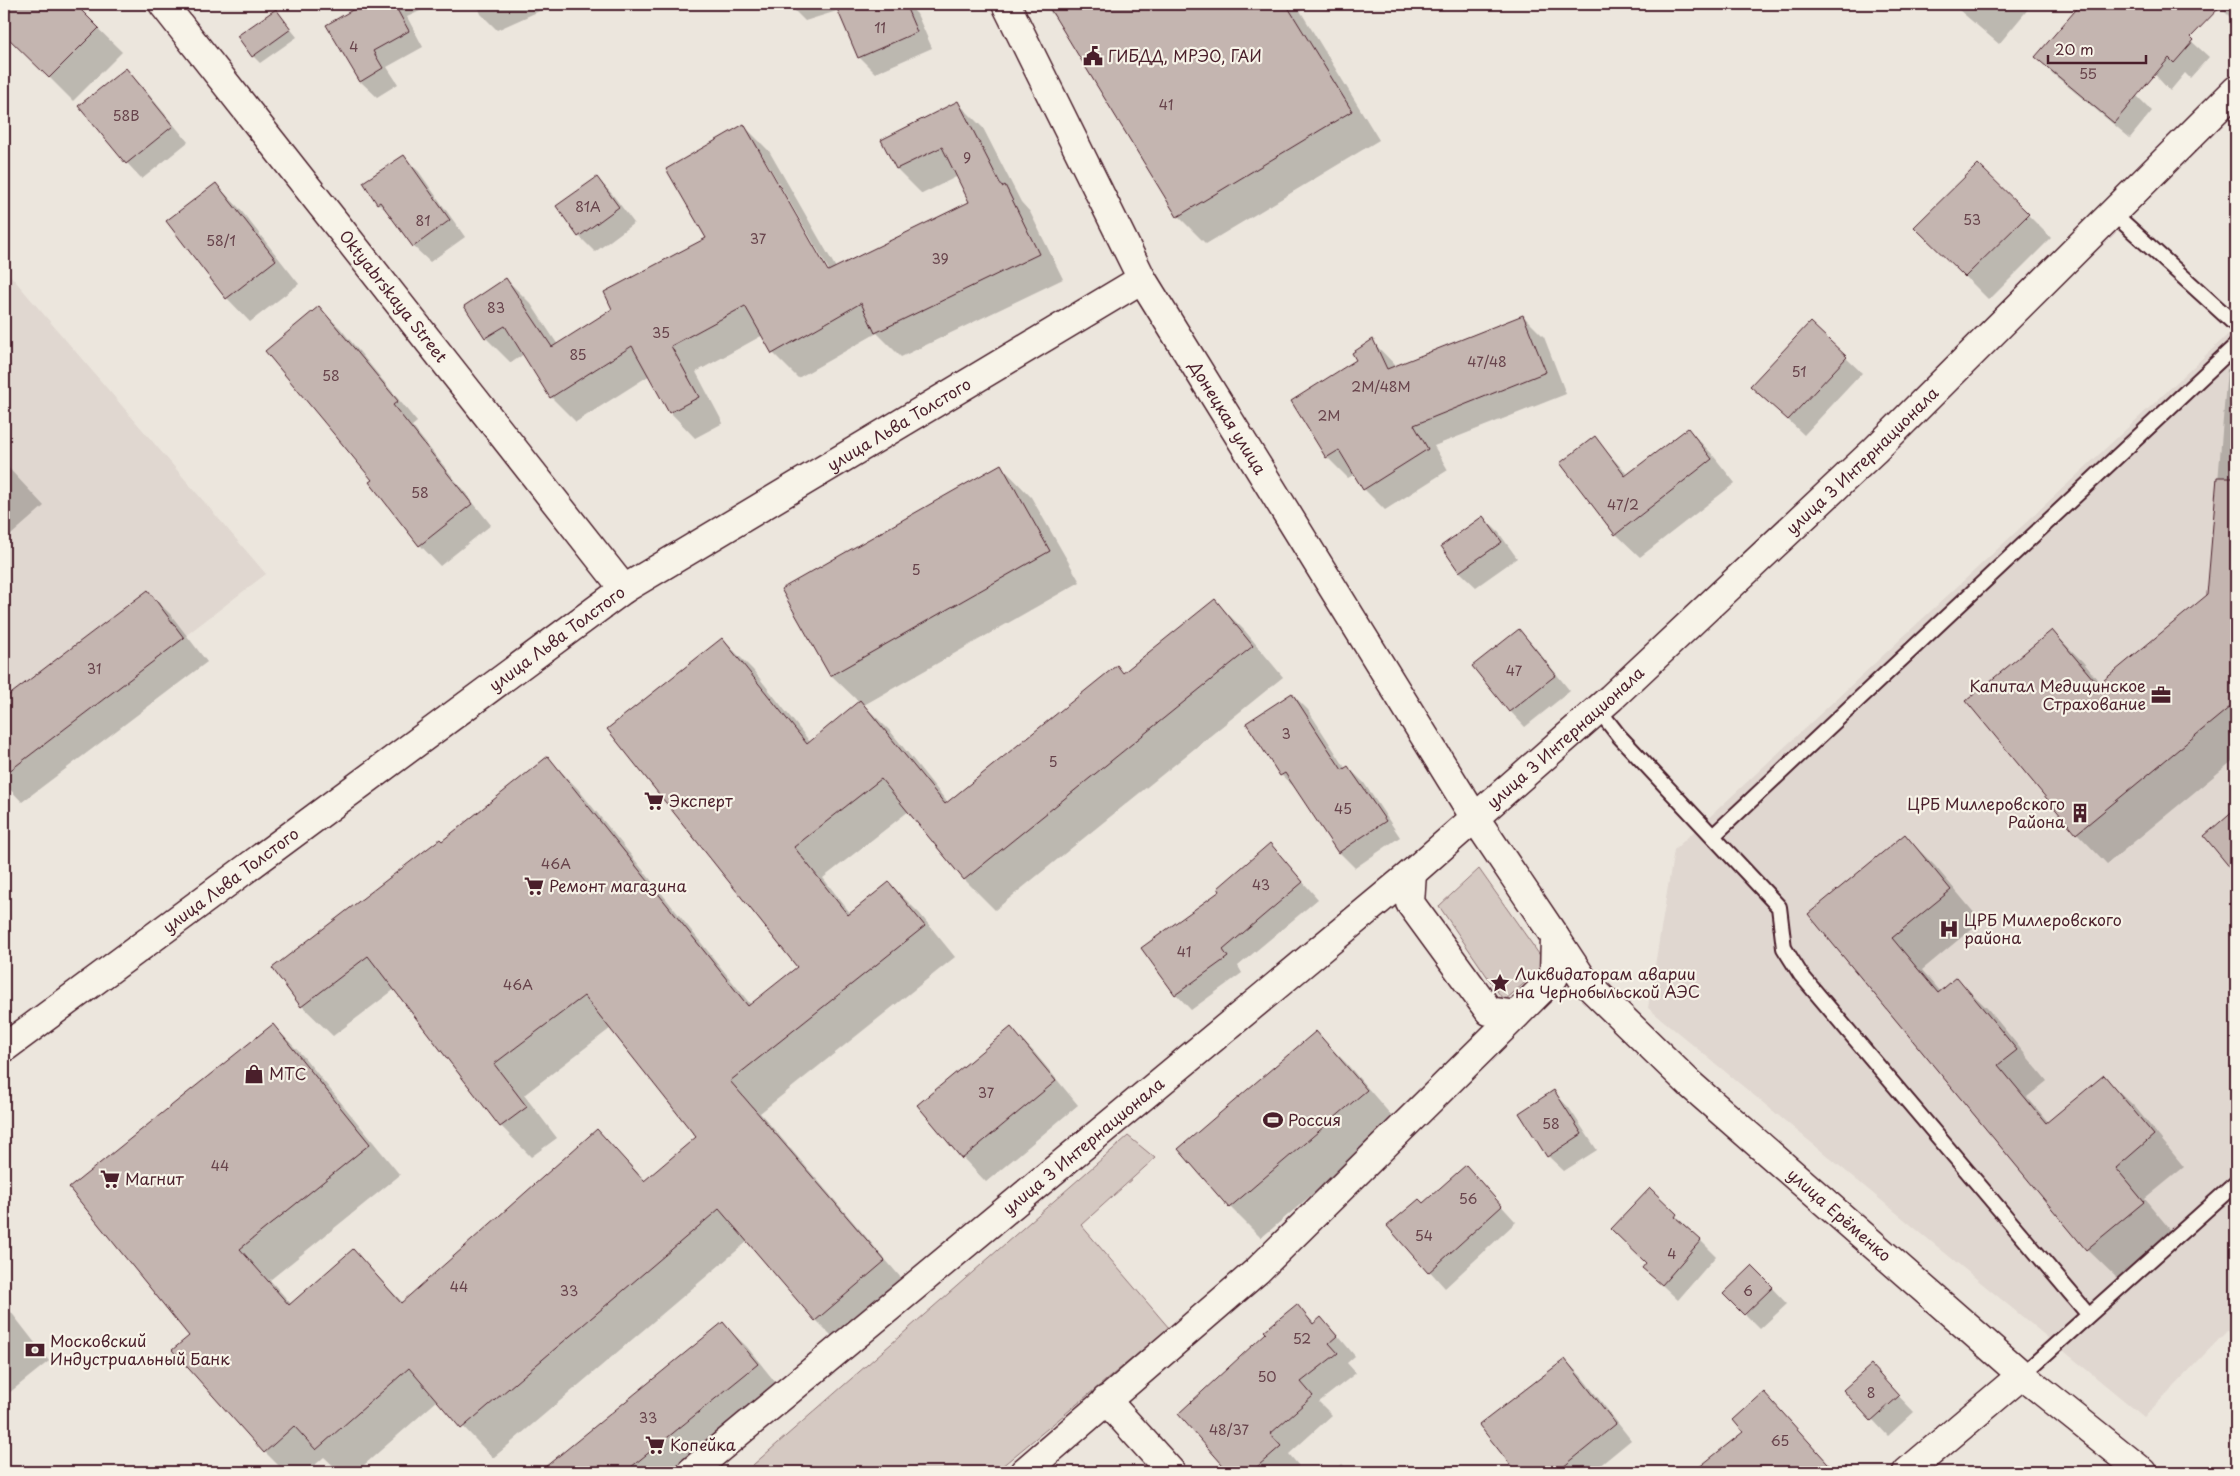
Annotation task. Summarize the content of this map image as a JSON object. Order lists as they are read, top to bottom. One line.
{"streets":{"street":["Oktyabrskaya Street","Донецкая улица","улица Льва Толстого","улица 3 Интернационала","улица Ерёменко"]},"crossings":[["Oktyabrskaya Street","улица Льва Толстого"],["Донецкая улица","улица Льва Толстого"],["Донецкая улица","улица 3 Интернационала"],["улица 3 Интернационала","улица Ерёменко"]],"places":{"public building":["ГИБДД, МРЭО, ГАИ"],"office":["Капитал Медицинское Страхование"],"supermarket":["Эксперт","Ремонт магазина","Магнит","Копейка"],"building":["ЦРБ Миллеровского Района"],"hospital":["ЦРБ Миллеровского района"],"place":["Ликвидаторам аварии на Чернобыльской АЭС"],"shop":["МТС"],"sports":["Россия"],"bank":["Московский Индустриальный Банк"]},"house_numbers":["11","4","55","41","58В","9","81А","53","81","37","58/1","39","83","35","85","47/48","51","58","2М/48М","2М","58","47/2","5","31","47","3","5","45","46А","43","41","46А","37","58","44","56","54","4","44","33","6","52","50","8","33","48/37","65"],"scale_bar":"20 m"}
